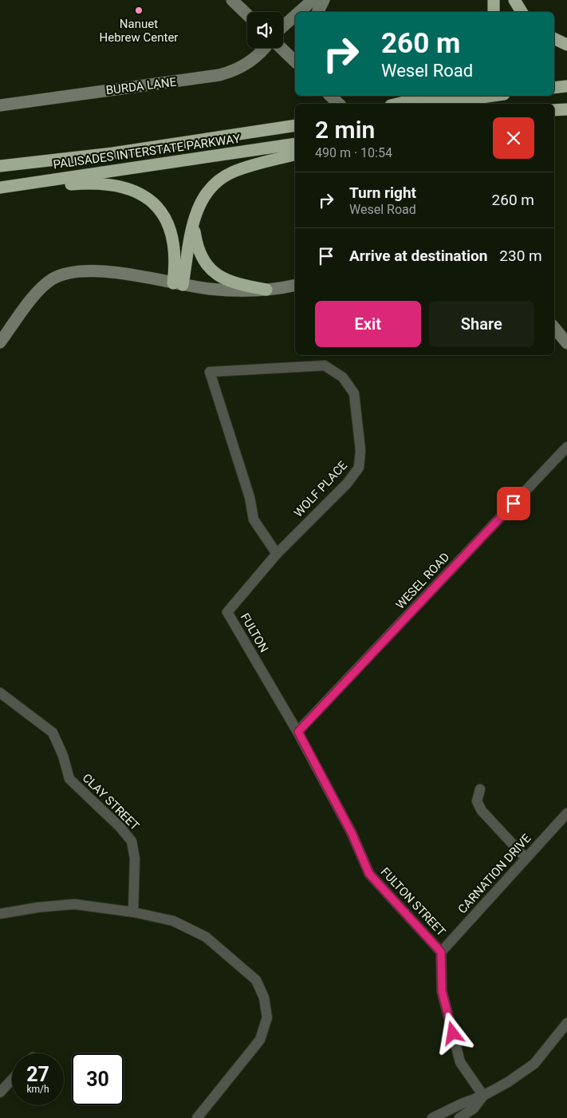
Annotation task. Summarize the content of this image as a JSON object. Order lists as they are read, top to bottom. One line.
{"streets":{"highway":["PALISADES INTERSTATE PARKWAY"],"street":["BURDA LANE","WOLF PLACE","WESEL ROAD","FULTON","CLAY STREET","CARNATION DRIVE","FULTON STREET"]},"crossings":[["WOLF PLACE","FULTON"],["WESEL ROAD","FULTON"],["WESEL ROAD","FULTON STREET"],["FULTON","FULTON STREET"],["CARNATION DRIVE","FULTON STREET"]],"places":["Nanuet Hebrew Center"],"page":{"turn":["260 m","Wesel Road"],"heading":["2 min","490 m · 10:54"],"list":[{"name":"Turn right","note":"Wesel Road","value":"260 m"},{"name":"Arrive at destination","value":"230 m"}],"buttons":["Exit","Share"],"speed":"27 km/h","limit":"30"}}
